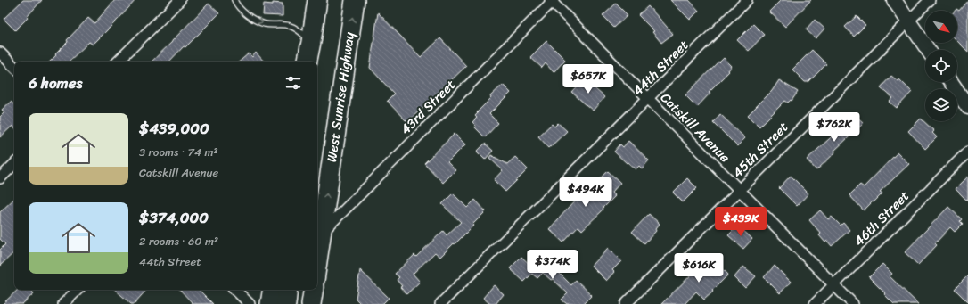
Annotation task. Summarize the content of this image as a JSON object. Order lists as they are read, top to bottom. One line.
{"streets":{"highway":["West Sunrise Highway"],"street":["44th Street","43rd Street","Catskill Avenue","45th Street","46th Street"]},"crossings":[["44th Street","Catskill Avenue"],["West Sunrise Highway","43rd Street"],["43rd Street","Catskill Avenue"],["Catskill Avenue","45th Street"],["Catskill Avenue","46th Street"]],"one_way":["West Sunrise Highway"],"north":"bottom right","page":{"heading":"6 homes","price":["$657K","$762K","$494K","$439K","$374K","$616K"],"list":[{"name":"$439,000","note":"3 rooms · 74 m² · Catskill Avenue"},{"name":"$374,000","note":"2 rooms · 60 m² · 44th Street"}]}}
